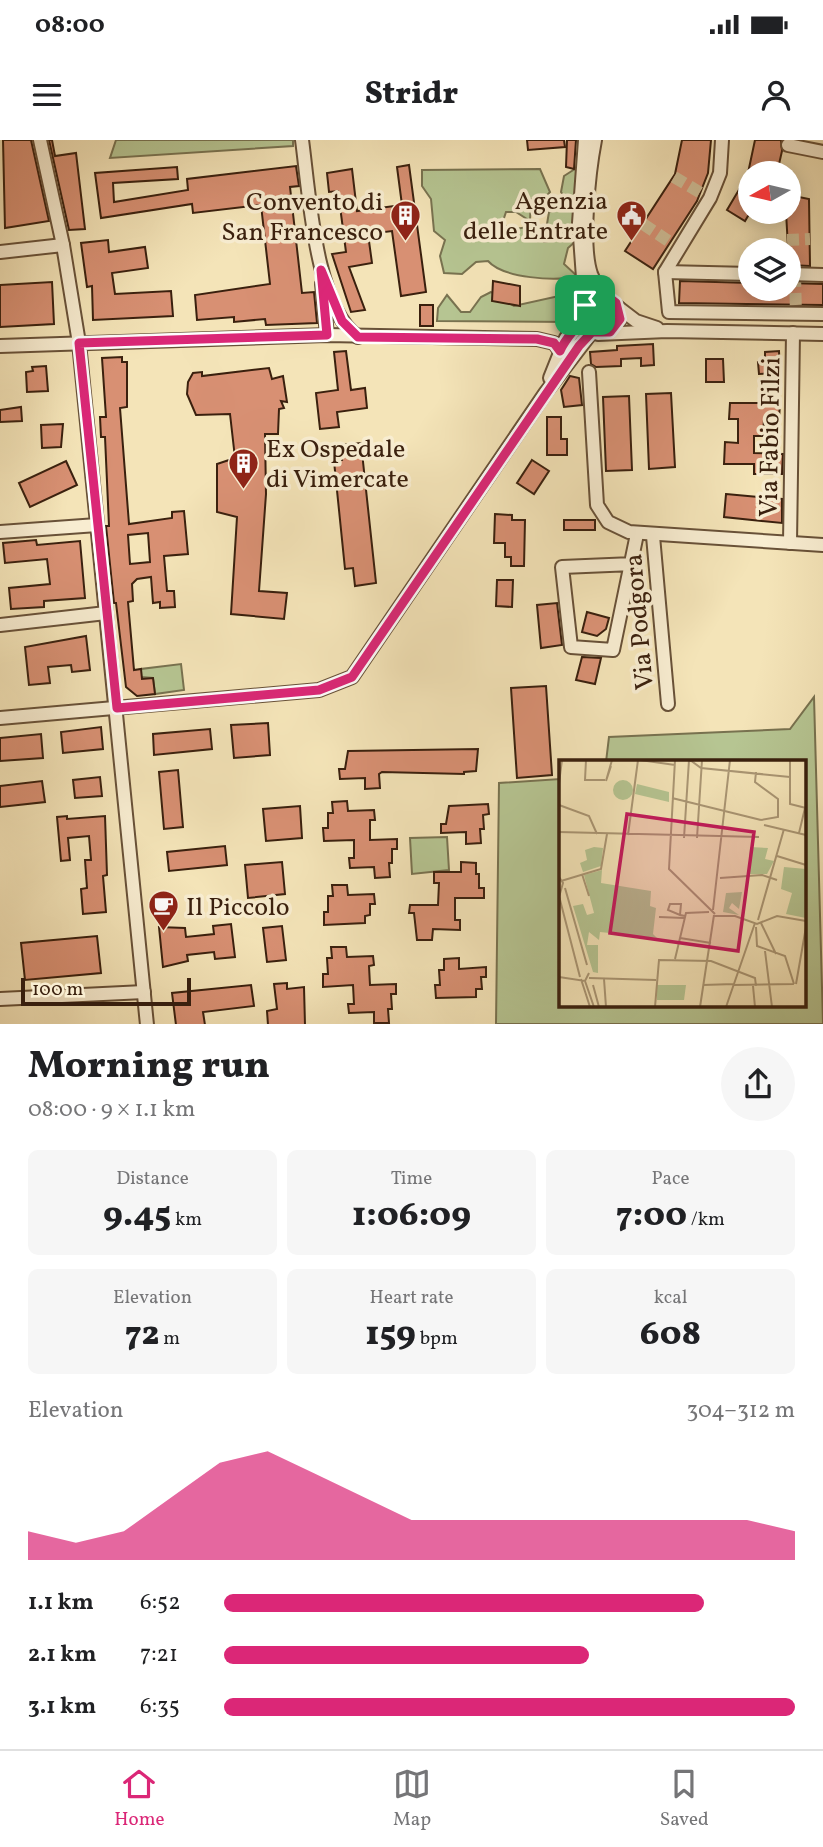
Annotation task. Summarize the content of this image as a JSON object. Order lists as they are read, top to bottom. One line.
{"streets":{"street":["Via Fabio Filzi","Via Podgora"]},"places":{"public building":["Agenzia delle Entrate"],"building":["Convento di San Francesco","Ex Ospedale di Vimercate"],"cafe":["Il Piccolo"]},"scale_bar":"100 m","north":"left","page":{"status":"08:00","header":"Stridr","scale":"100 m","heading":["Morning run","08:00 · 9 × 1.1 km"],"stats":[["Distance","9.45 km"],["Time","1:06:09"],["Pace","7:00 /km"],["Elevation","72 m"],["Heart rate","159 bpm"],["kcal","608"]],"chart":["Elevation","304–312 m"],"list":[{"name":"1.1 km","note":"6:52"},{"name":"2.1 km","note":"7:21"},{"name":"3.1 km","note":"6:35"}],"tabs":["Home","Map","Saved"]}}
